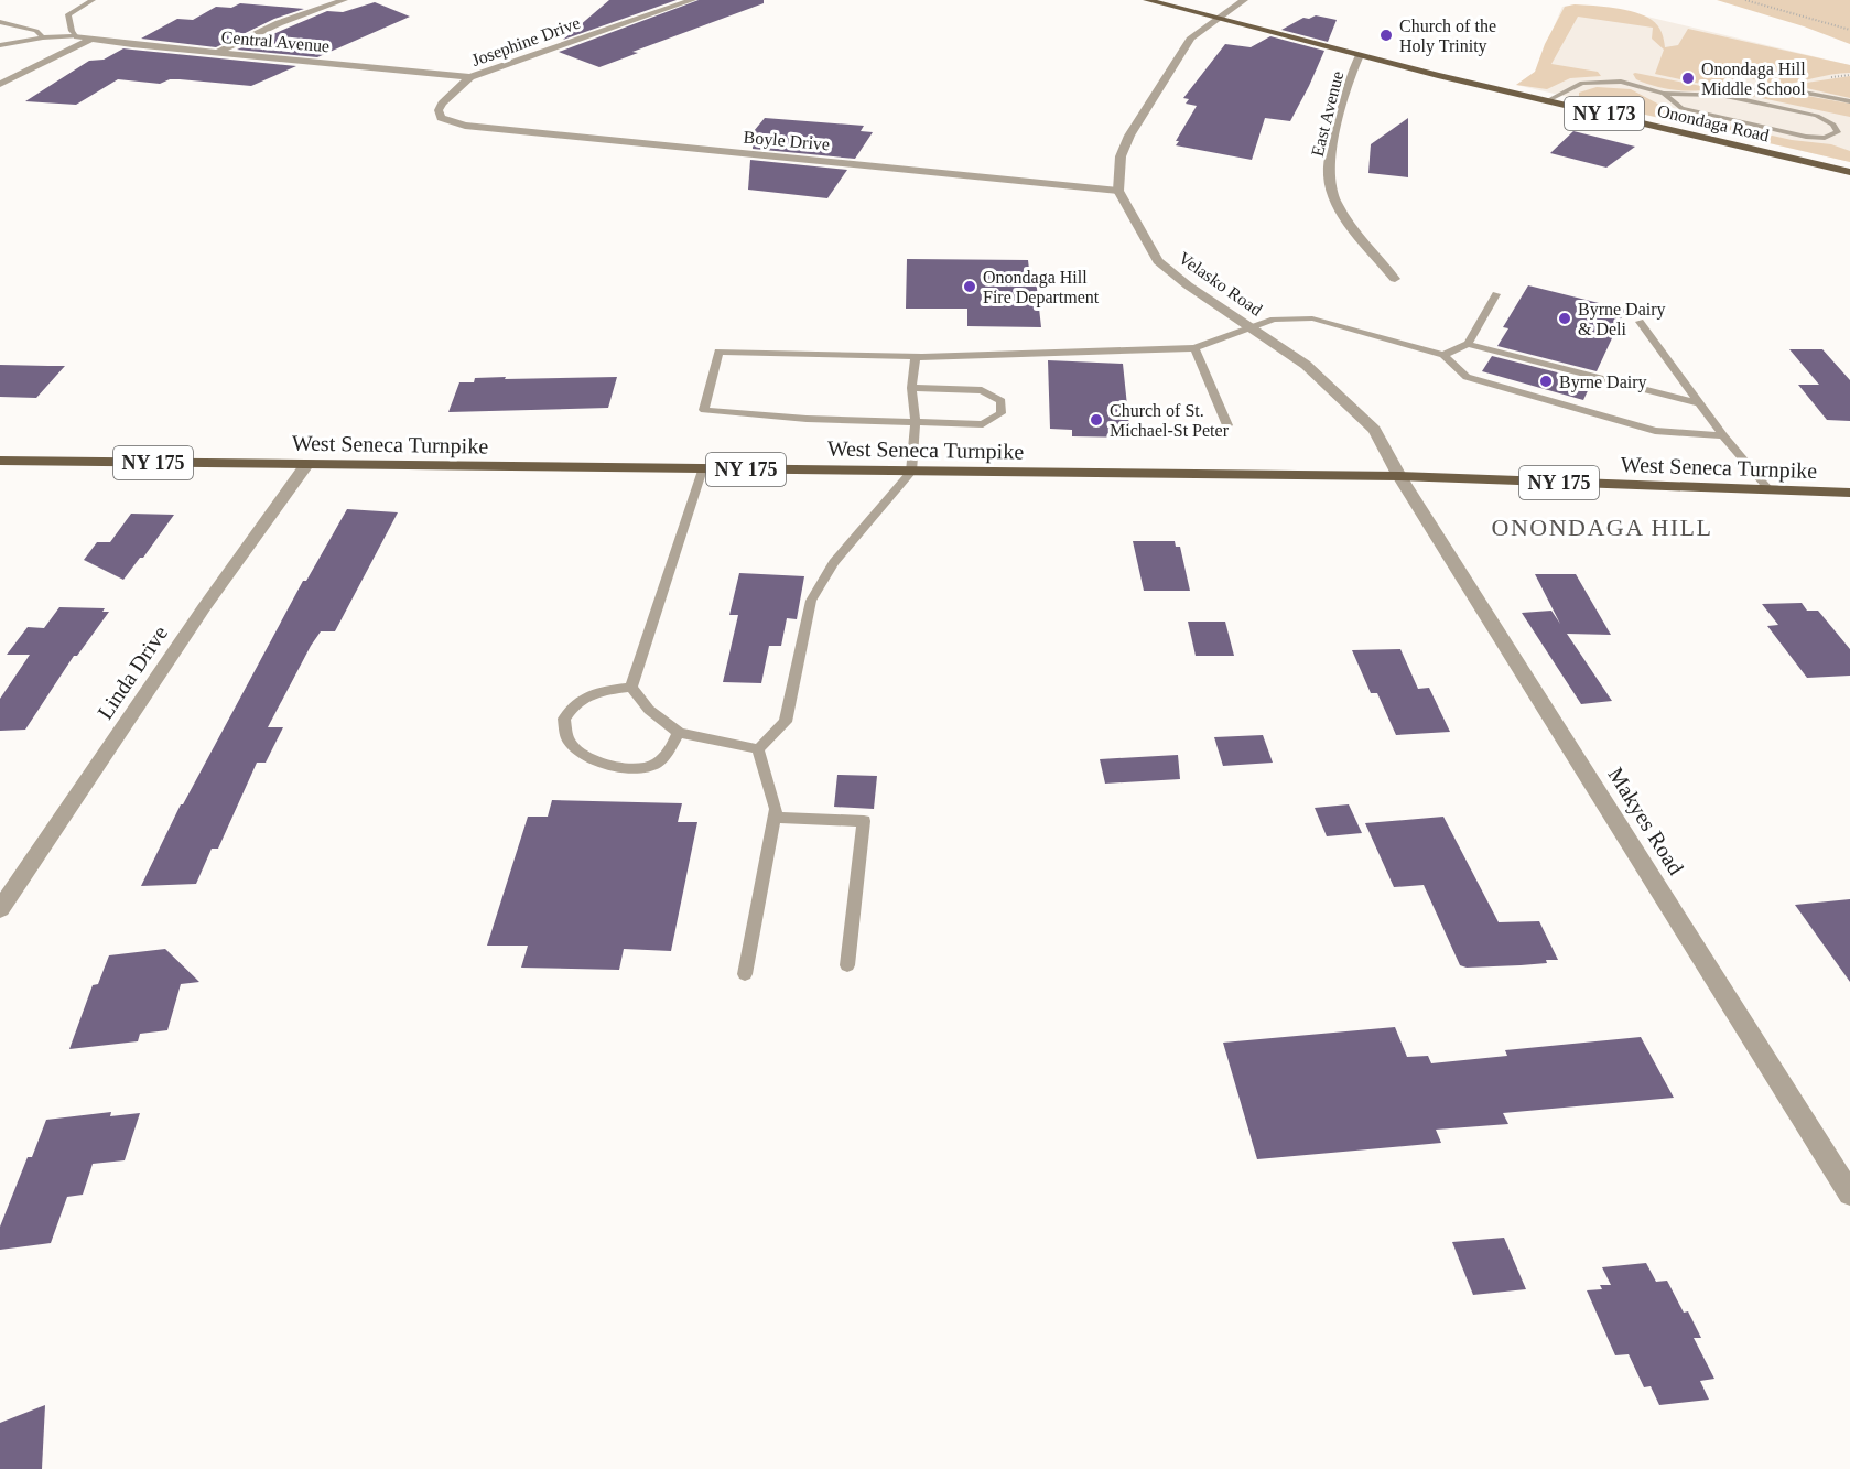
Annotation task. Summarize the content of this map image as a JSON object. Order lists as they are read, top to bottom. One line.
{"streets":{"main road":["NY 173","Onondaga Road","West Seneca Turnpike","NY 175"],"street":["Central Avenue","Josephine Drive","East Avenue","Boyle Drive","Velasko Road","Linda Drive","Makyes Road"]},"crossings":[["Central Avenue","Josephine Drive"],["Josephine Drive","Boyle Drive"],["East Avenue","Onondaga Road"],["Boyle Drive","Velasko Road"],["Velasko Road","West Seneca Turnpike"],["Velasko Road","Makyes Road"],["West Seneca Turnpike","Linda Drive"],["West Seneca Turnpike","Makyes Road"]],"districts":["ONONDAGA HILL"],"places":["Church of the Holy Trinity","Onondaga Hill Middle School","Onondaga Hill Fire Department","Byrne Dairy & Deli","Byrne Dairy","Church of St. Michael-St Peter"]}
